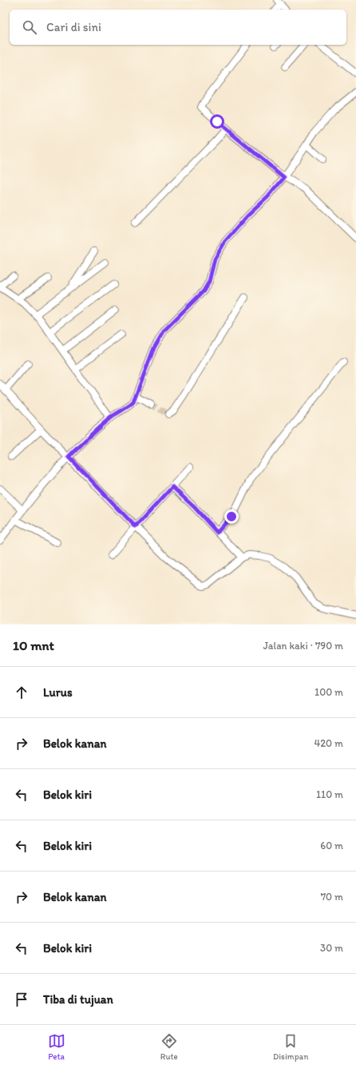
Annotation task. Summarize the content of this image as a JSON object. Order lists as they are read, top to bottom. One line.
{"page":{"search":"Cari di sini","heading":["10 mnt","Jalan kaki · 790 m"],"list":[["Lurus","100 m"],["Belok kanan","420 m"],["Belok kiri","110 m"],["Belok kiri","60 m"],["Belok kanan","70 m"],["Belok kiri","30 m"],"Tiba di tujuan"],"nav":["Peta","Rute","Disimpan"]}}
